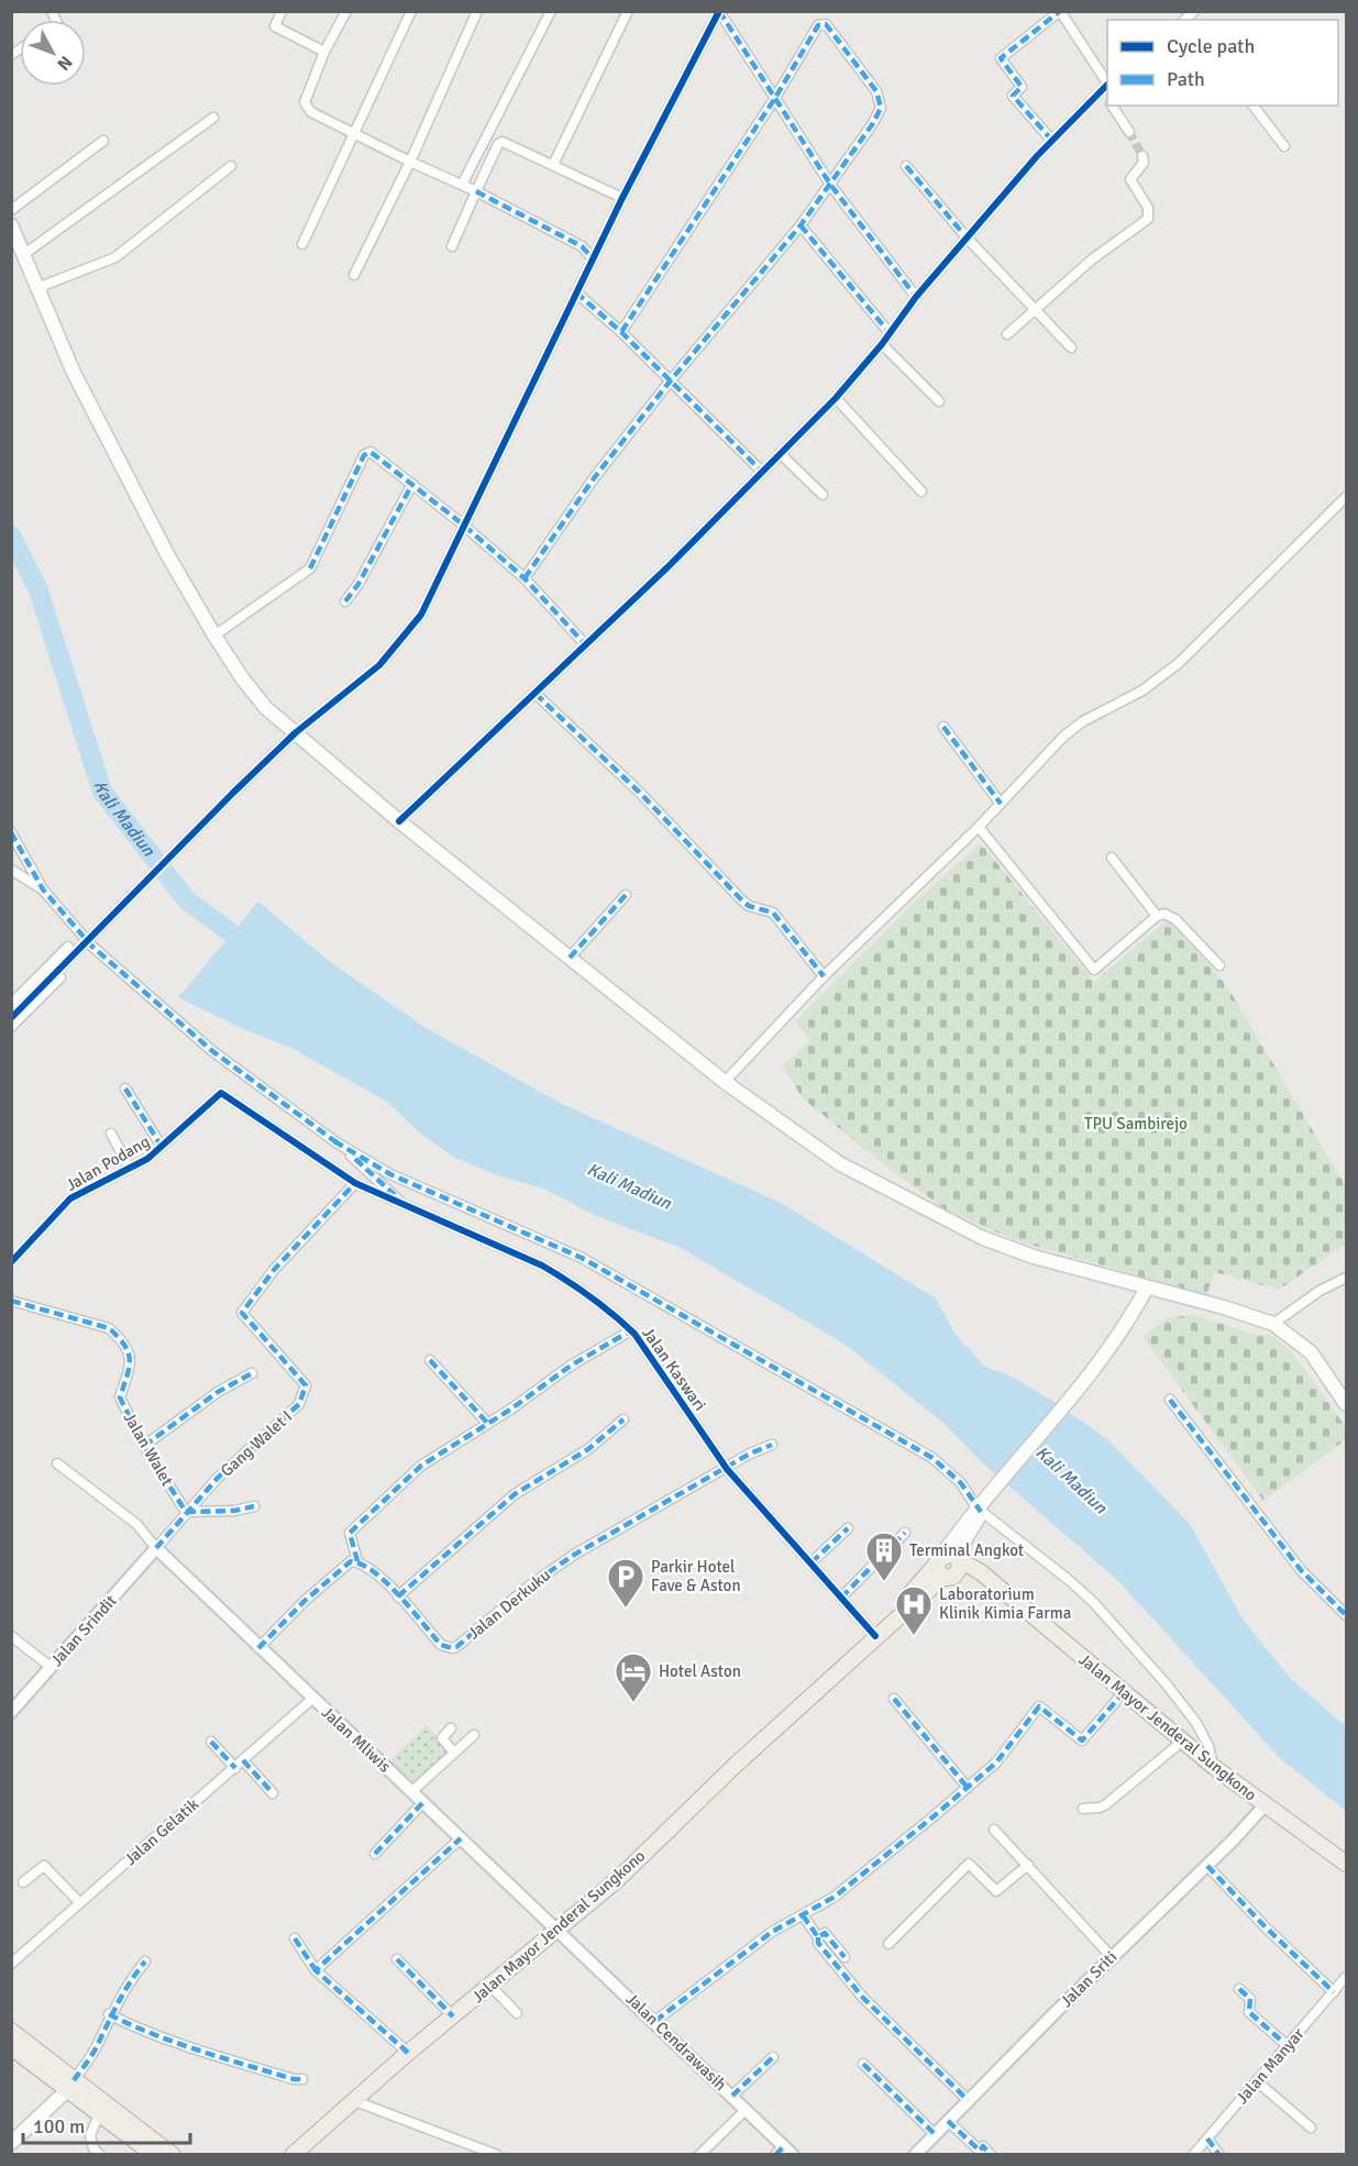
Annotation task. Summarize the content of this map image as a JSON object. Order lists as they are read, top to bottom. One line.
{"streets":{"highway":["Jalan Mayor Jenderal Sungkono"],"street":["Jalan Podang","Jalan Kaswari","Gang Walet I","Jalan Walet","Jalan Derkuku","Jalan Srindit","Jalan Mliwis","Jalan Gelatik","Jalan Sriti","Jalan Cendrawasih","Jalan Manyar"]},"crossings":[["Jalan Podang","Jalan Kaswari"],["Jalan Kaswari","Gang Walet I"],["Jalan Kaswari","Jalan Derkuku"],["Jalan Kaswari","Jalan Mayor Jenderal Sungkono"],["Gang Walet I","Jalan Walet"],["Jalan Srindit","Jalan Mliwis"],["Jalan Mayor Jenderal Sungkono","Jalan Mliwis"],["Jalan Mayor Jenderal Sungkono","Jalan Sriti"],["Jalan Mayor Jenderal Sungkono","Jalan Cendrawasih"],["Jalan Mliwis","Jalan Gelatik"],["Jalan Mliwis","Jalan Cendrawasih"]],"water":["Kali Madiun"],"parks":["TPU Sambirejo"],"places":{"building":["Terminal Angkot"],"parking":["Parkir Hotel Fave & Aston"],"hospital":["Laboratorium Klinik Kimia Farma"],"hotel":["Hotel Aston"]},"legend":["Cycle path","Path"],"scale_bar":"100 m","north":"bottom right"}
